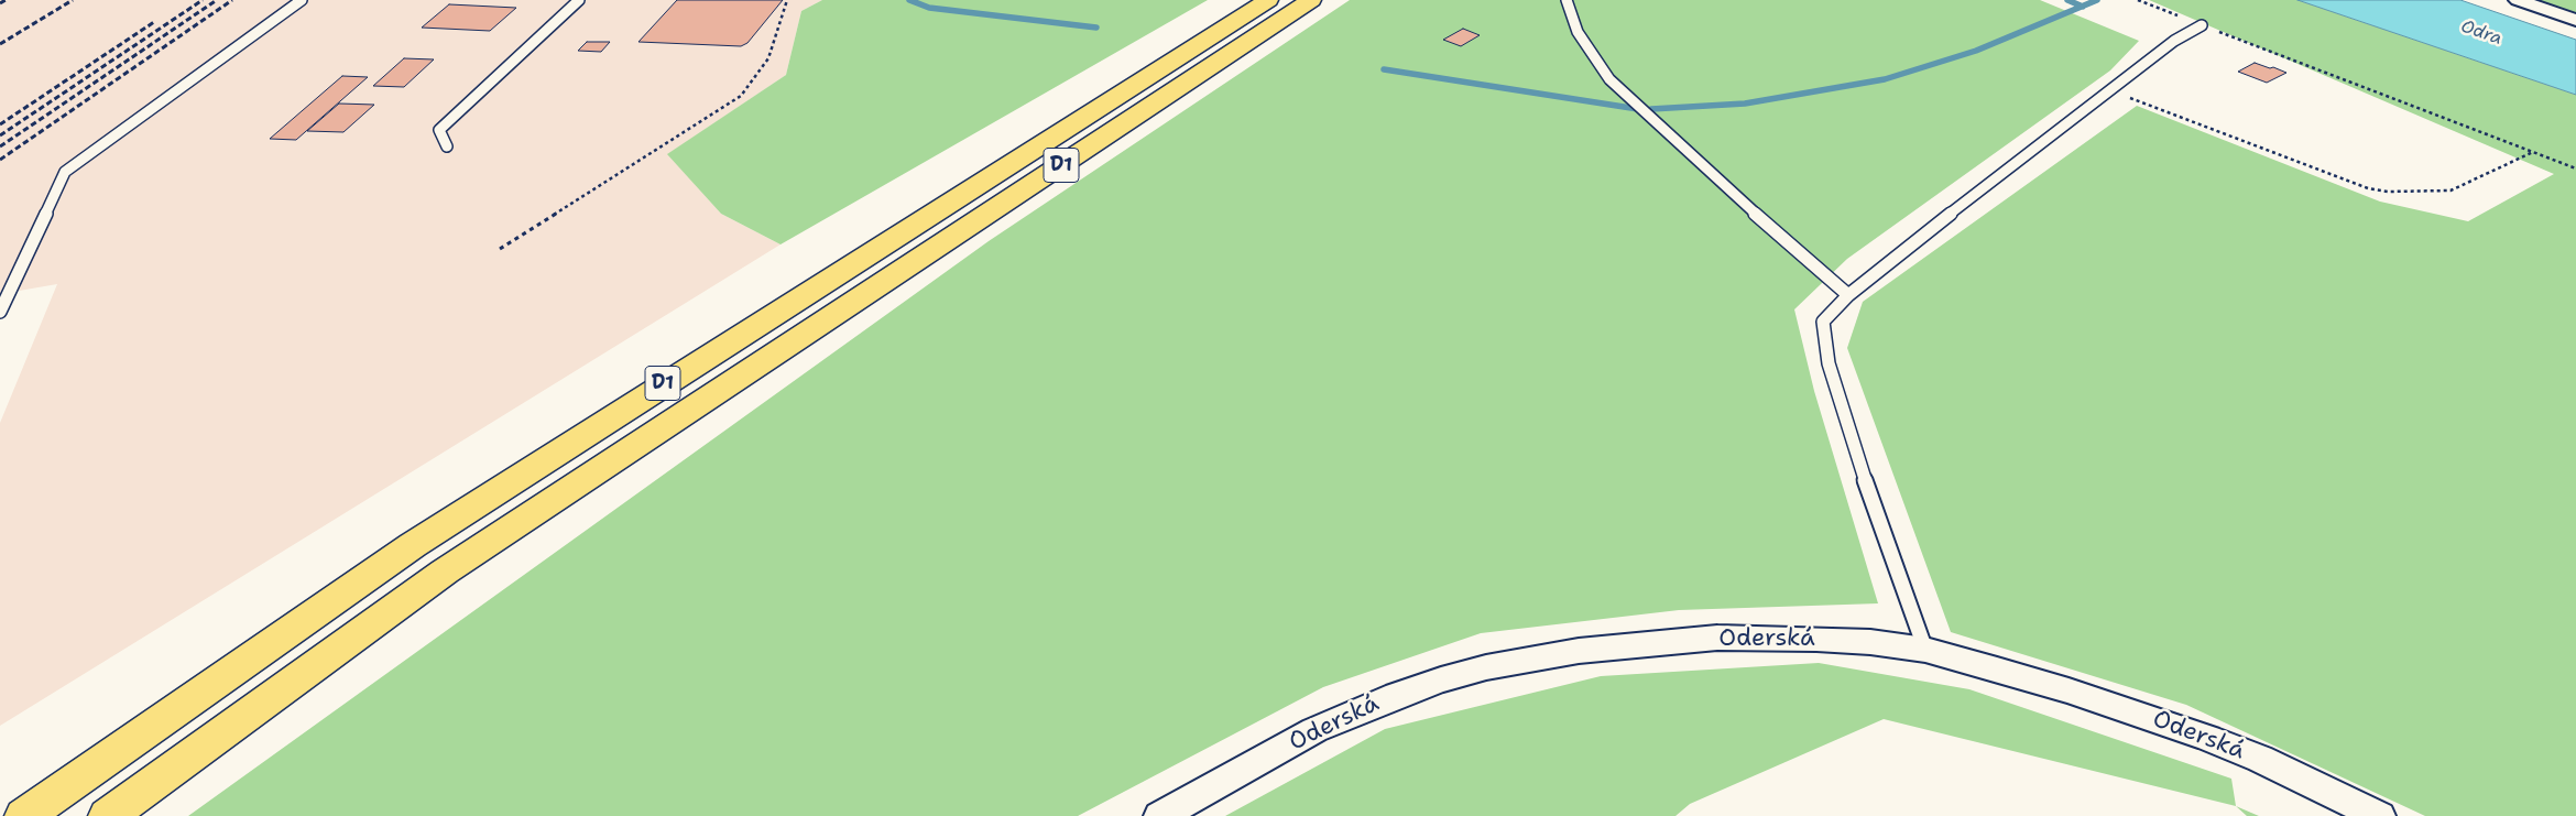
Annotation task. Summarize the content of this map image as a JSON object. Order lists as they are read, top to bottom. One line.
{"streets":{"highway":["D1"],"street":["Oderská"]},"water":["Odra"]}
